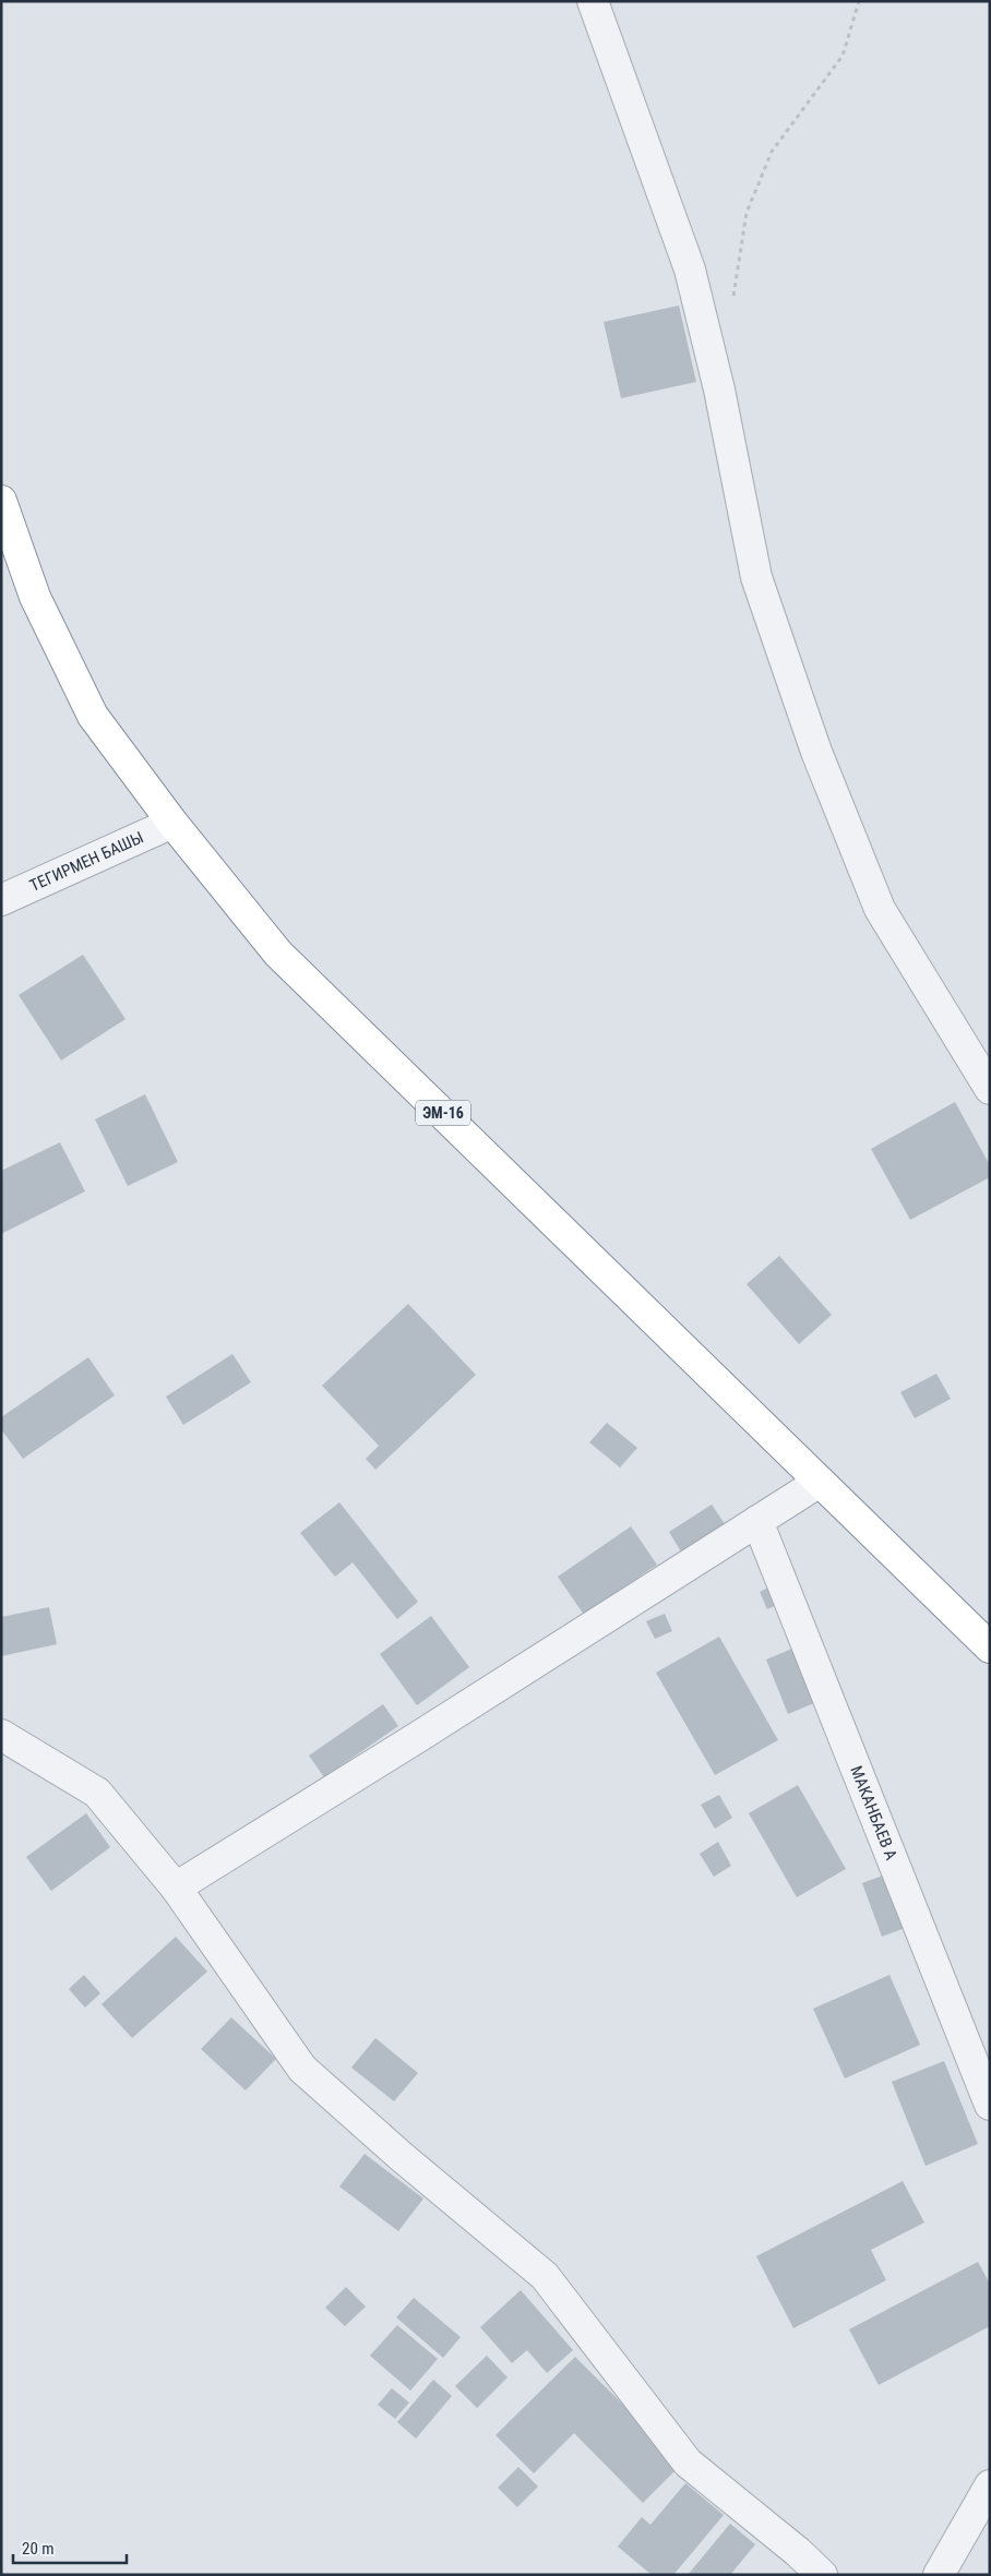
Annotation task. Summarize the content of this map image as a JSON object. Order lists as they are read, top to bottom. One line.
{"streets":{"highway":["ЭМ-16"],"street":["ТЕГИРМЕН БАШЫ","МАКАНБАЕВ А"]},"crossings":[["ТЕГИРМЕН БАШЫ","ЭМ-16"]],"scale_bar":"20 m"}
